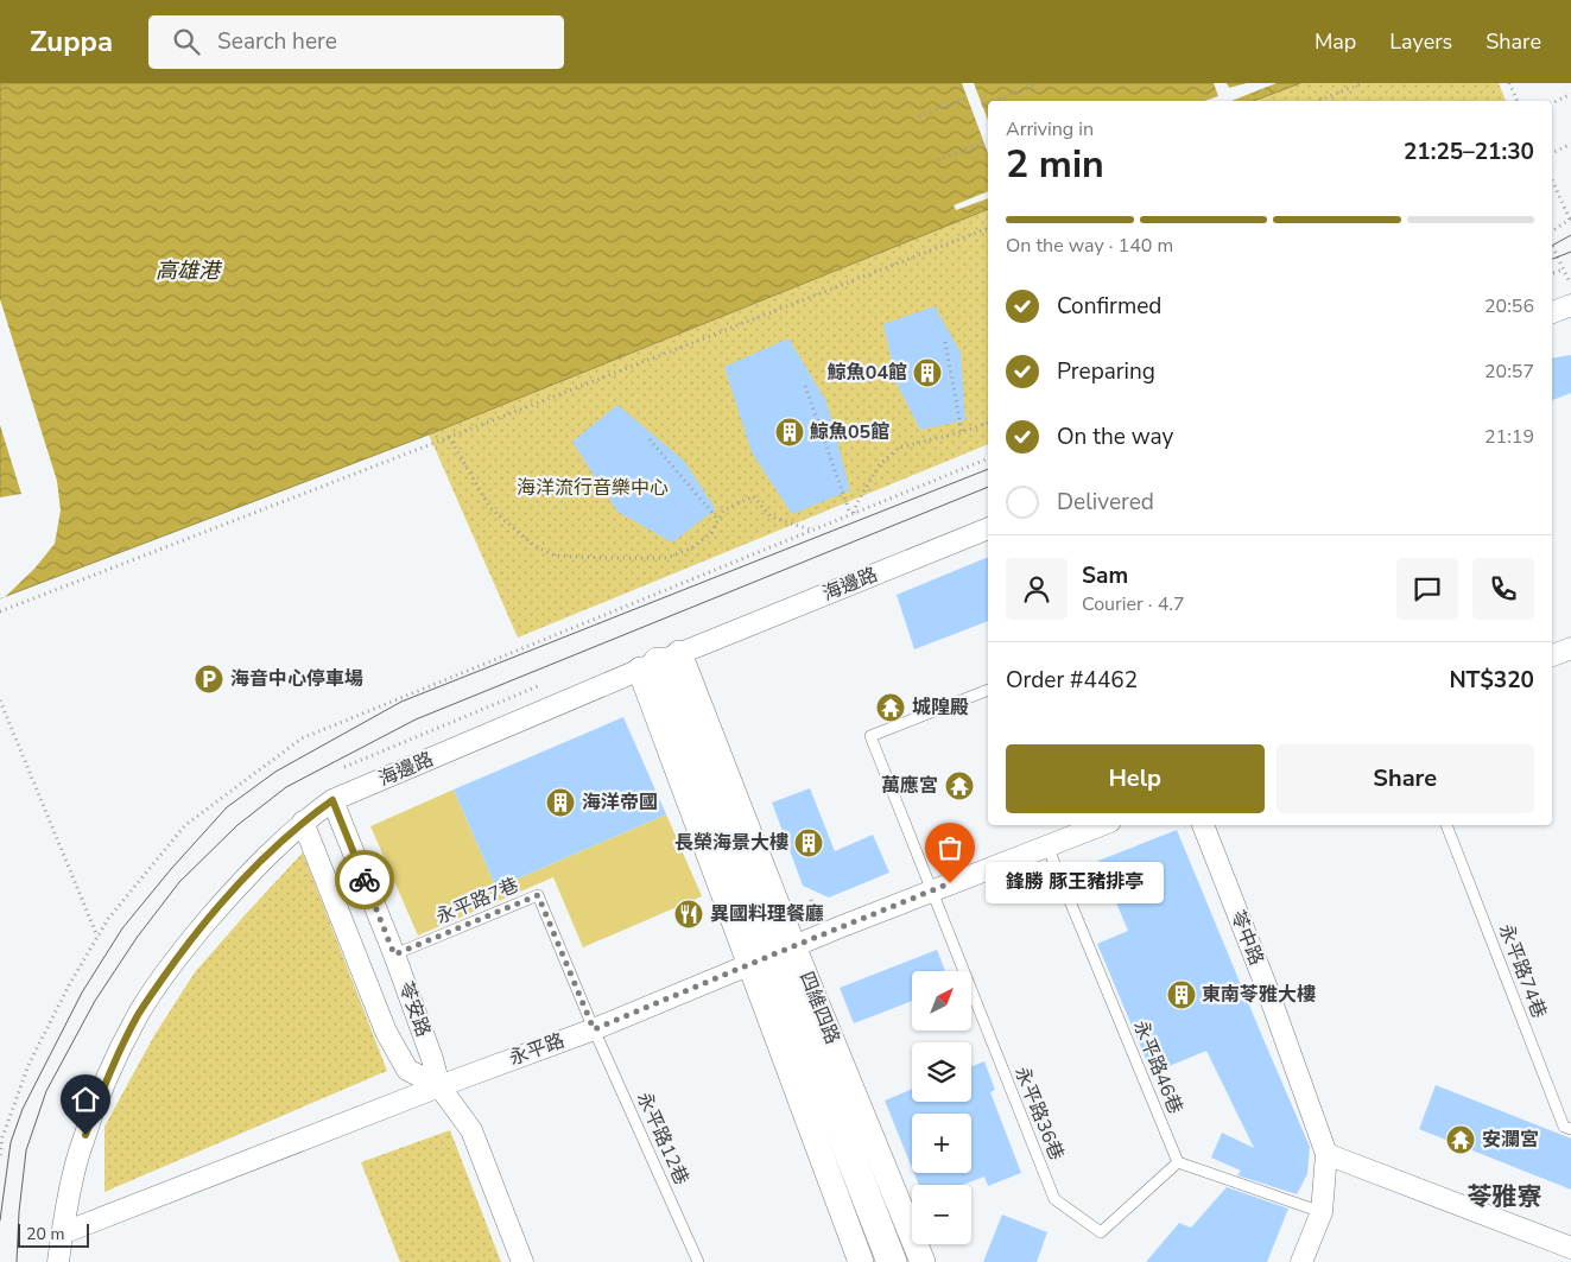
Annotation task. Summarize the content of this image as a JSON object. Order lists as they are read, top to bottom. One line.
{"streets":{"main road":["四維四路"],"street":["海邊路","苓中路","苓安路","永平路"],"lane":["永平路7巷","永平路74巷","永平路46巷","永平路36巷","永平路12巷"]},"crossings":[["海邊路","四維四路"],["海邊路","苓安路"],["海邊路","永平路"],["永平路7巷","苓安路"],["永平路7巷","永平路"],["永平路7巷","永平路12巷"],["四維四路","永平路"],["苓安路","永平路"],["永平路","永平路46巷"],["永平路","永平路36巷"],["永平路","永平路12巷"],["永平路46巷","永平路36巷"]],"districts":["苓雅寮"],"water":["高雄港"],"parks":["海洋流行音樂中心"],"places":{"building":["鯨魚04館","鯨魚05館","海洋帝國","長榮海景大樓","東南苓雅大樓"],"parking":["海音中心停車場"],"temple":["城隍殿","萬應宮","安瀾宮"],"other":["鋒勝 豚王豬排亭"],"restaurant":["異國料理餐廳"]},"scale_bar":"20 m","north":"top right","page":{"header":"Zuppa","search":"Search here","nav":["Map","Layers","Share"],"heading":["2 min","Arriving in","21:25–21:30"],"panel":["Sam","Courier · 4.7","Order #4462","NT$320"],"bar":"On the way · 140 m","list":[["Confirmed","20:56"],["Preparing","20:57"],["On the way","21:19"],"Delivered"],"buttons":["Help","Share"],"bubble":"鋒勝 豚王豬排亭","map_buttons":["+","−"],"scale":"20 m"}}
